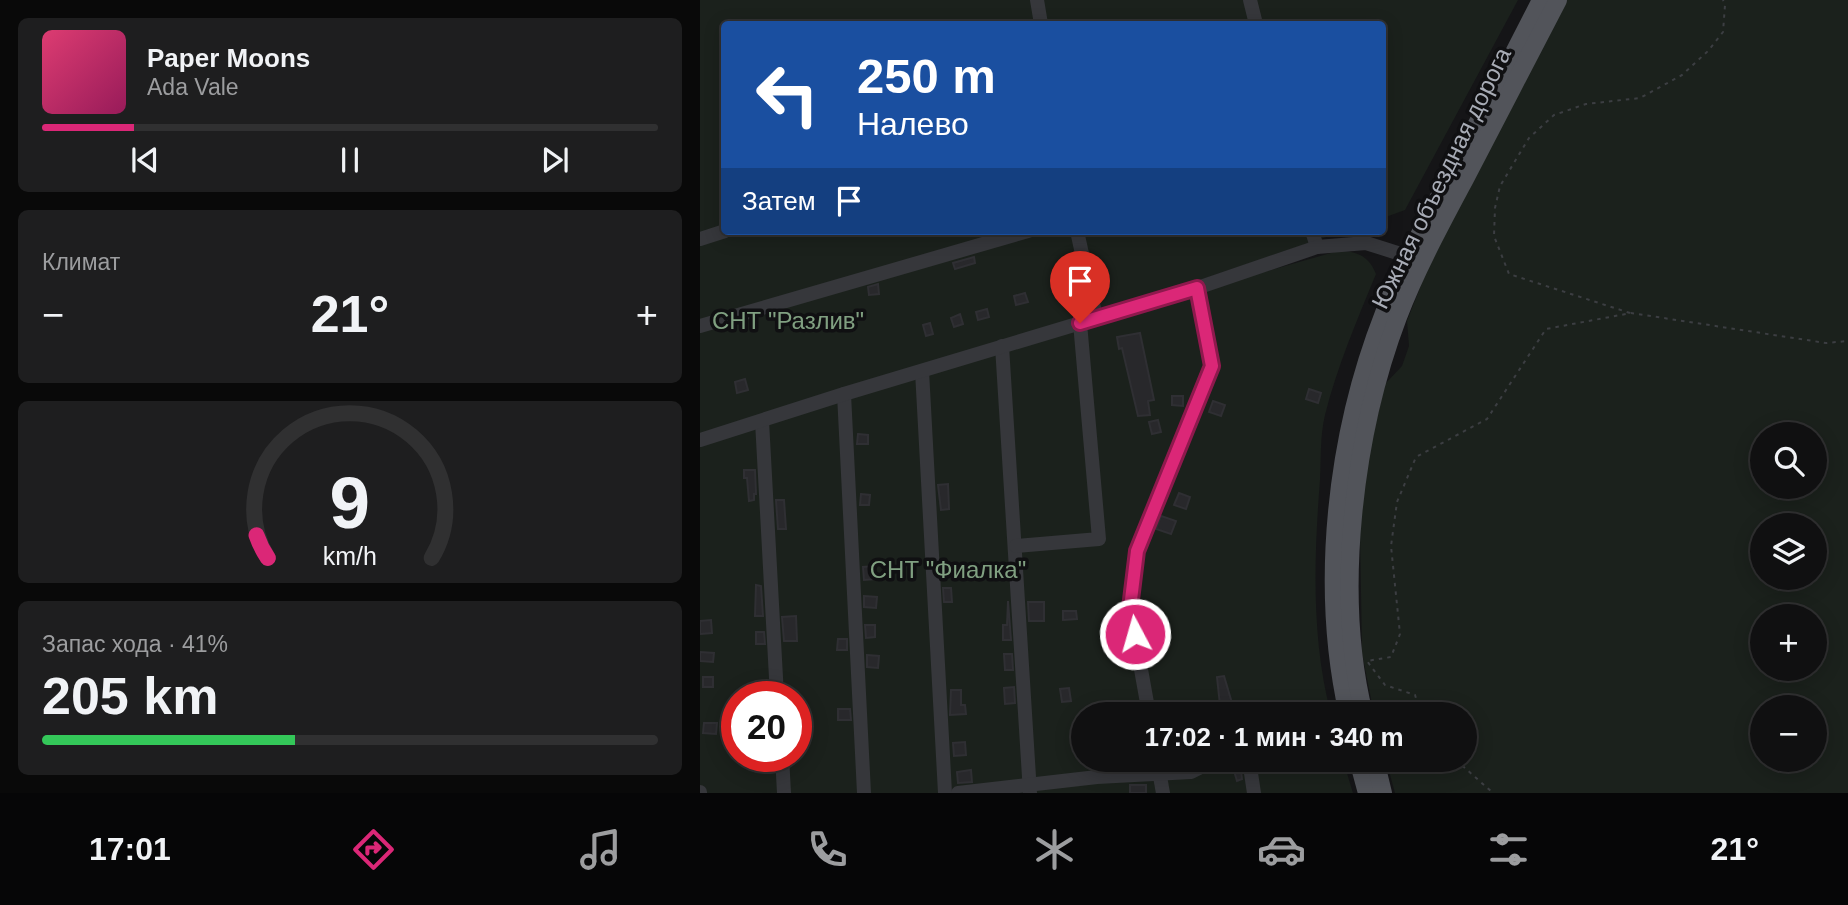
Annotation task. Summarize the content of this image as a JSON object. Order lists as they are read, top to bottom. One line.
{"streets":{"main road":["Южная объездная дорога"]},"parks":["СНТ \"Разлив\"","СНТ \"Фиалка\""],"page":{"turn":["250 m","Налево"],"song":["Paper Moons","Ada Vale"],"then":"Затем","tile":["Климат",["Запас хода · 41%","205 km"]],"heat":["−","21°","+"],"map_buttons":["+","−"],"limit":"20","trip":"17:02 · 1 мин · 340 m","tabs":["17:01","21°"],"gauge":["9","km/h"]}}
